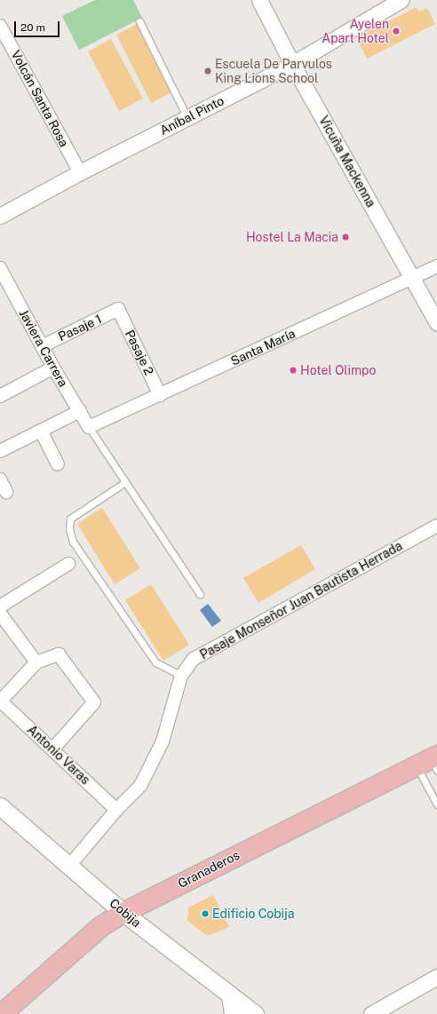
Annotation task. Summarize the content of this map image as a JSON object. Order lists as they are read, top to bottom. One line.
{"streets":{"main road":["Granaderos","Cobija"],"street":["Volcán Santa Rosa","Aníbal Pinto","Vicuña Mackenna","Pasaje 1","Santa María","Javiera Carrera","Pasaje 2","Pasaje Monseñor Juan Bautista Herrada","Antonio Varas"]},"crossings":[["Volcán Santa Rosa","Aníbal Pinto"],["Aníbal Pinto","Vicuña Mackenna"],["Vicuña Mackenna","Santa María"],["Pasaje 1","Javiera Carrera"],["Pasaje 1","Pasaje 2"],["Santa María","Javiera Carrera"],["Santa María","Pasaje 2"],["Pasaje Monseñor Juan Bautista Herrada","Antonio Varas"],["Pasaje Monseñor Juan Bautista Herrada","Cobija"],["Granaderos","Cobija"]],"places":["Ayelen Apart Hotel","Escuela De Parvulos King Lions School","Hostel La Macia","Hotel Olimpo","Edificio Cobija"],"scale_bar":"20 m"}
